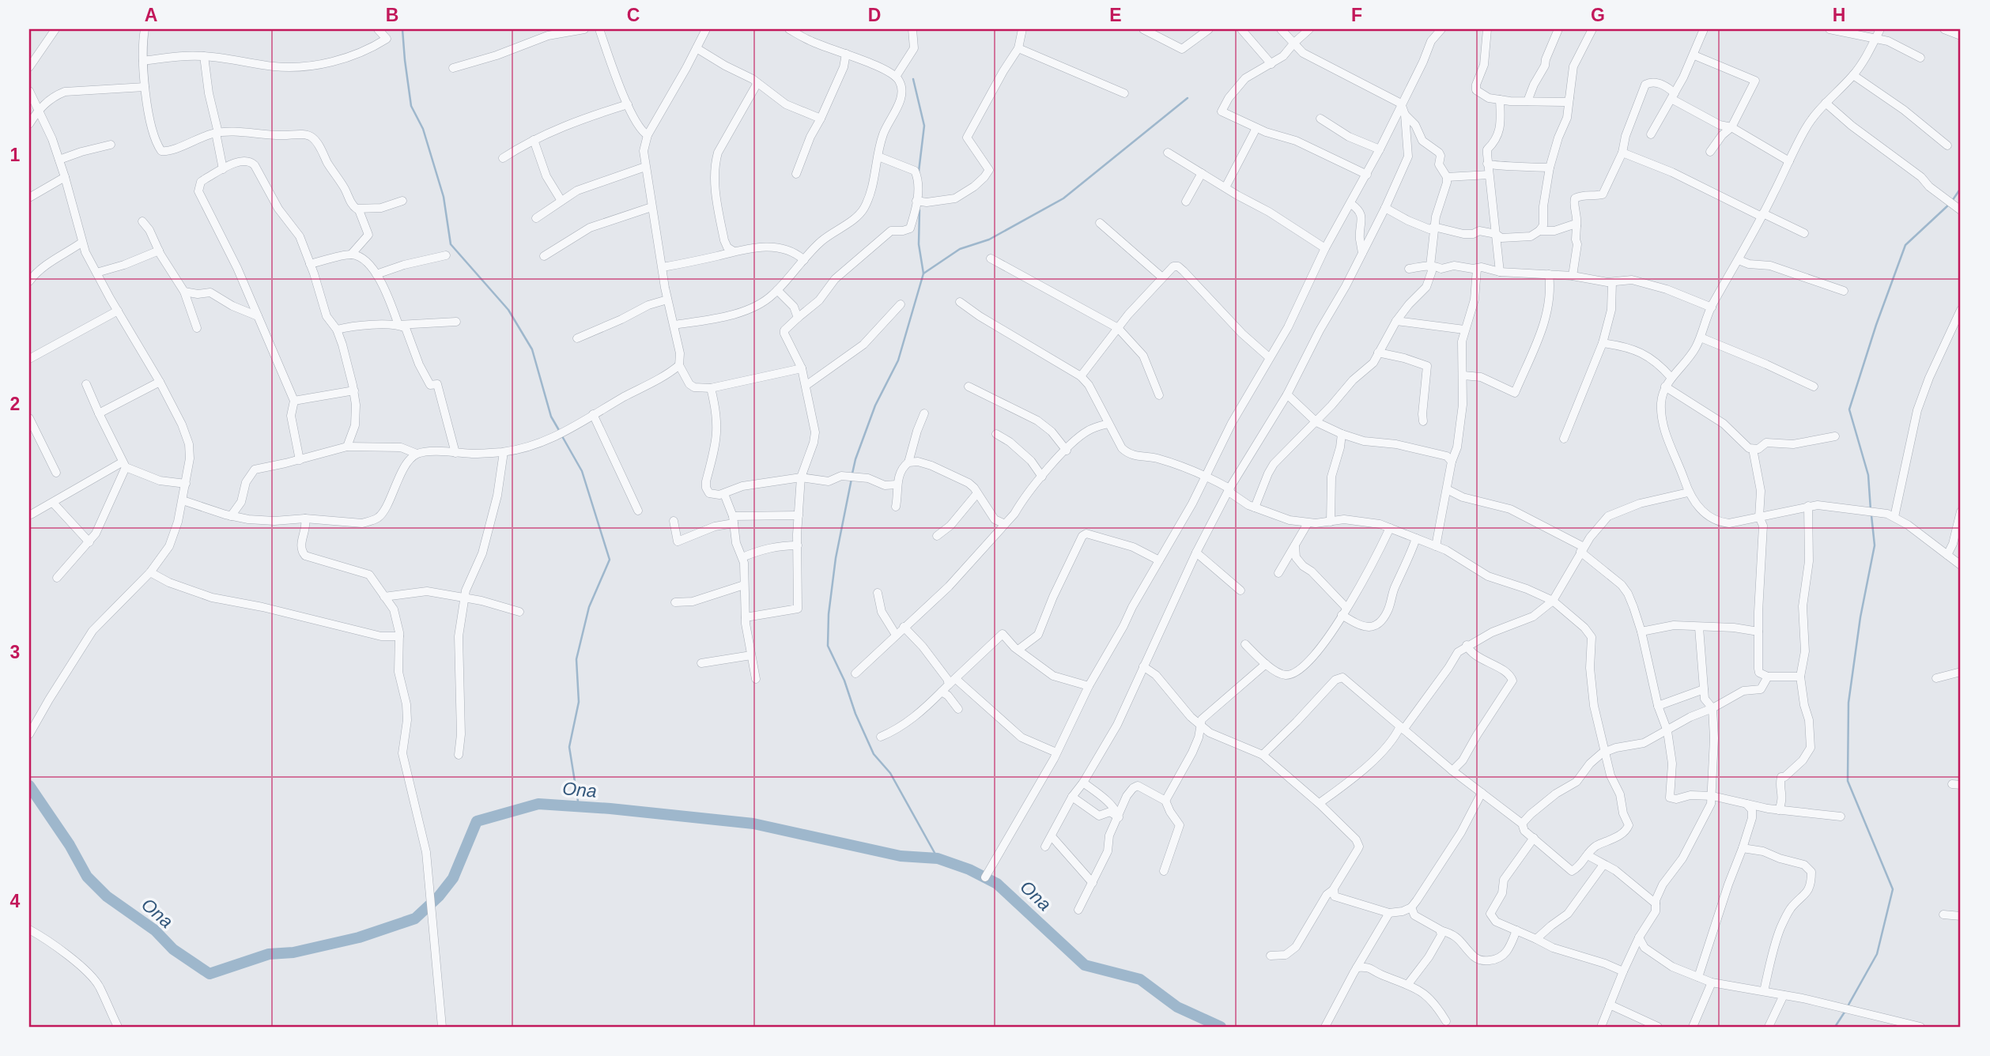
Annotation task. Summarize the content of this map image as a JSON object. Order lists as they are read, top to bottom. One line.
{"water":["Ona"],"grid":{"columns":["A","B","C","D","E","F","G","H"],"rows":["1","2","3","4"]}}
